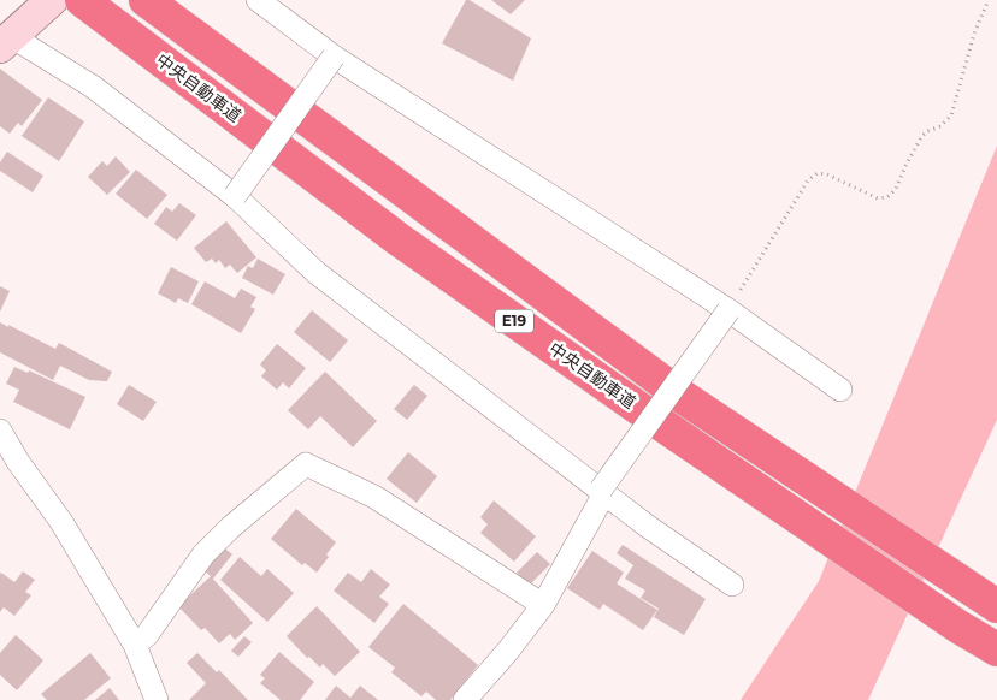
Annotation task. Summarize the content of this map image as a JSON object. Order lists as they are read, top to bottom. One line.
{"streets":{"highway":["中央自動車道","E19"]}}
